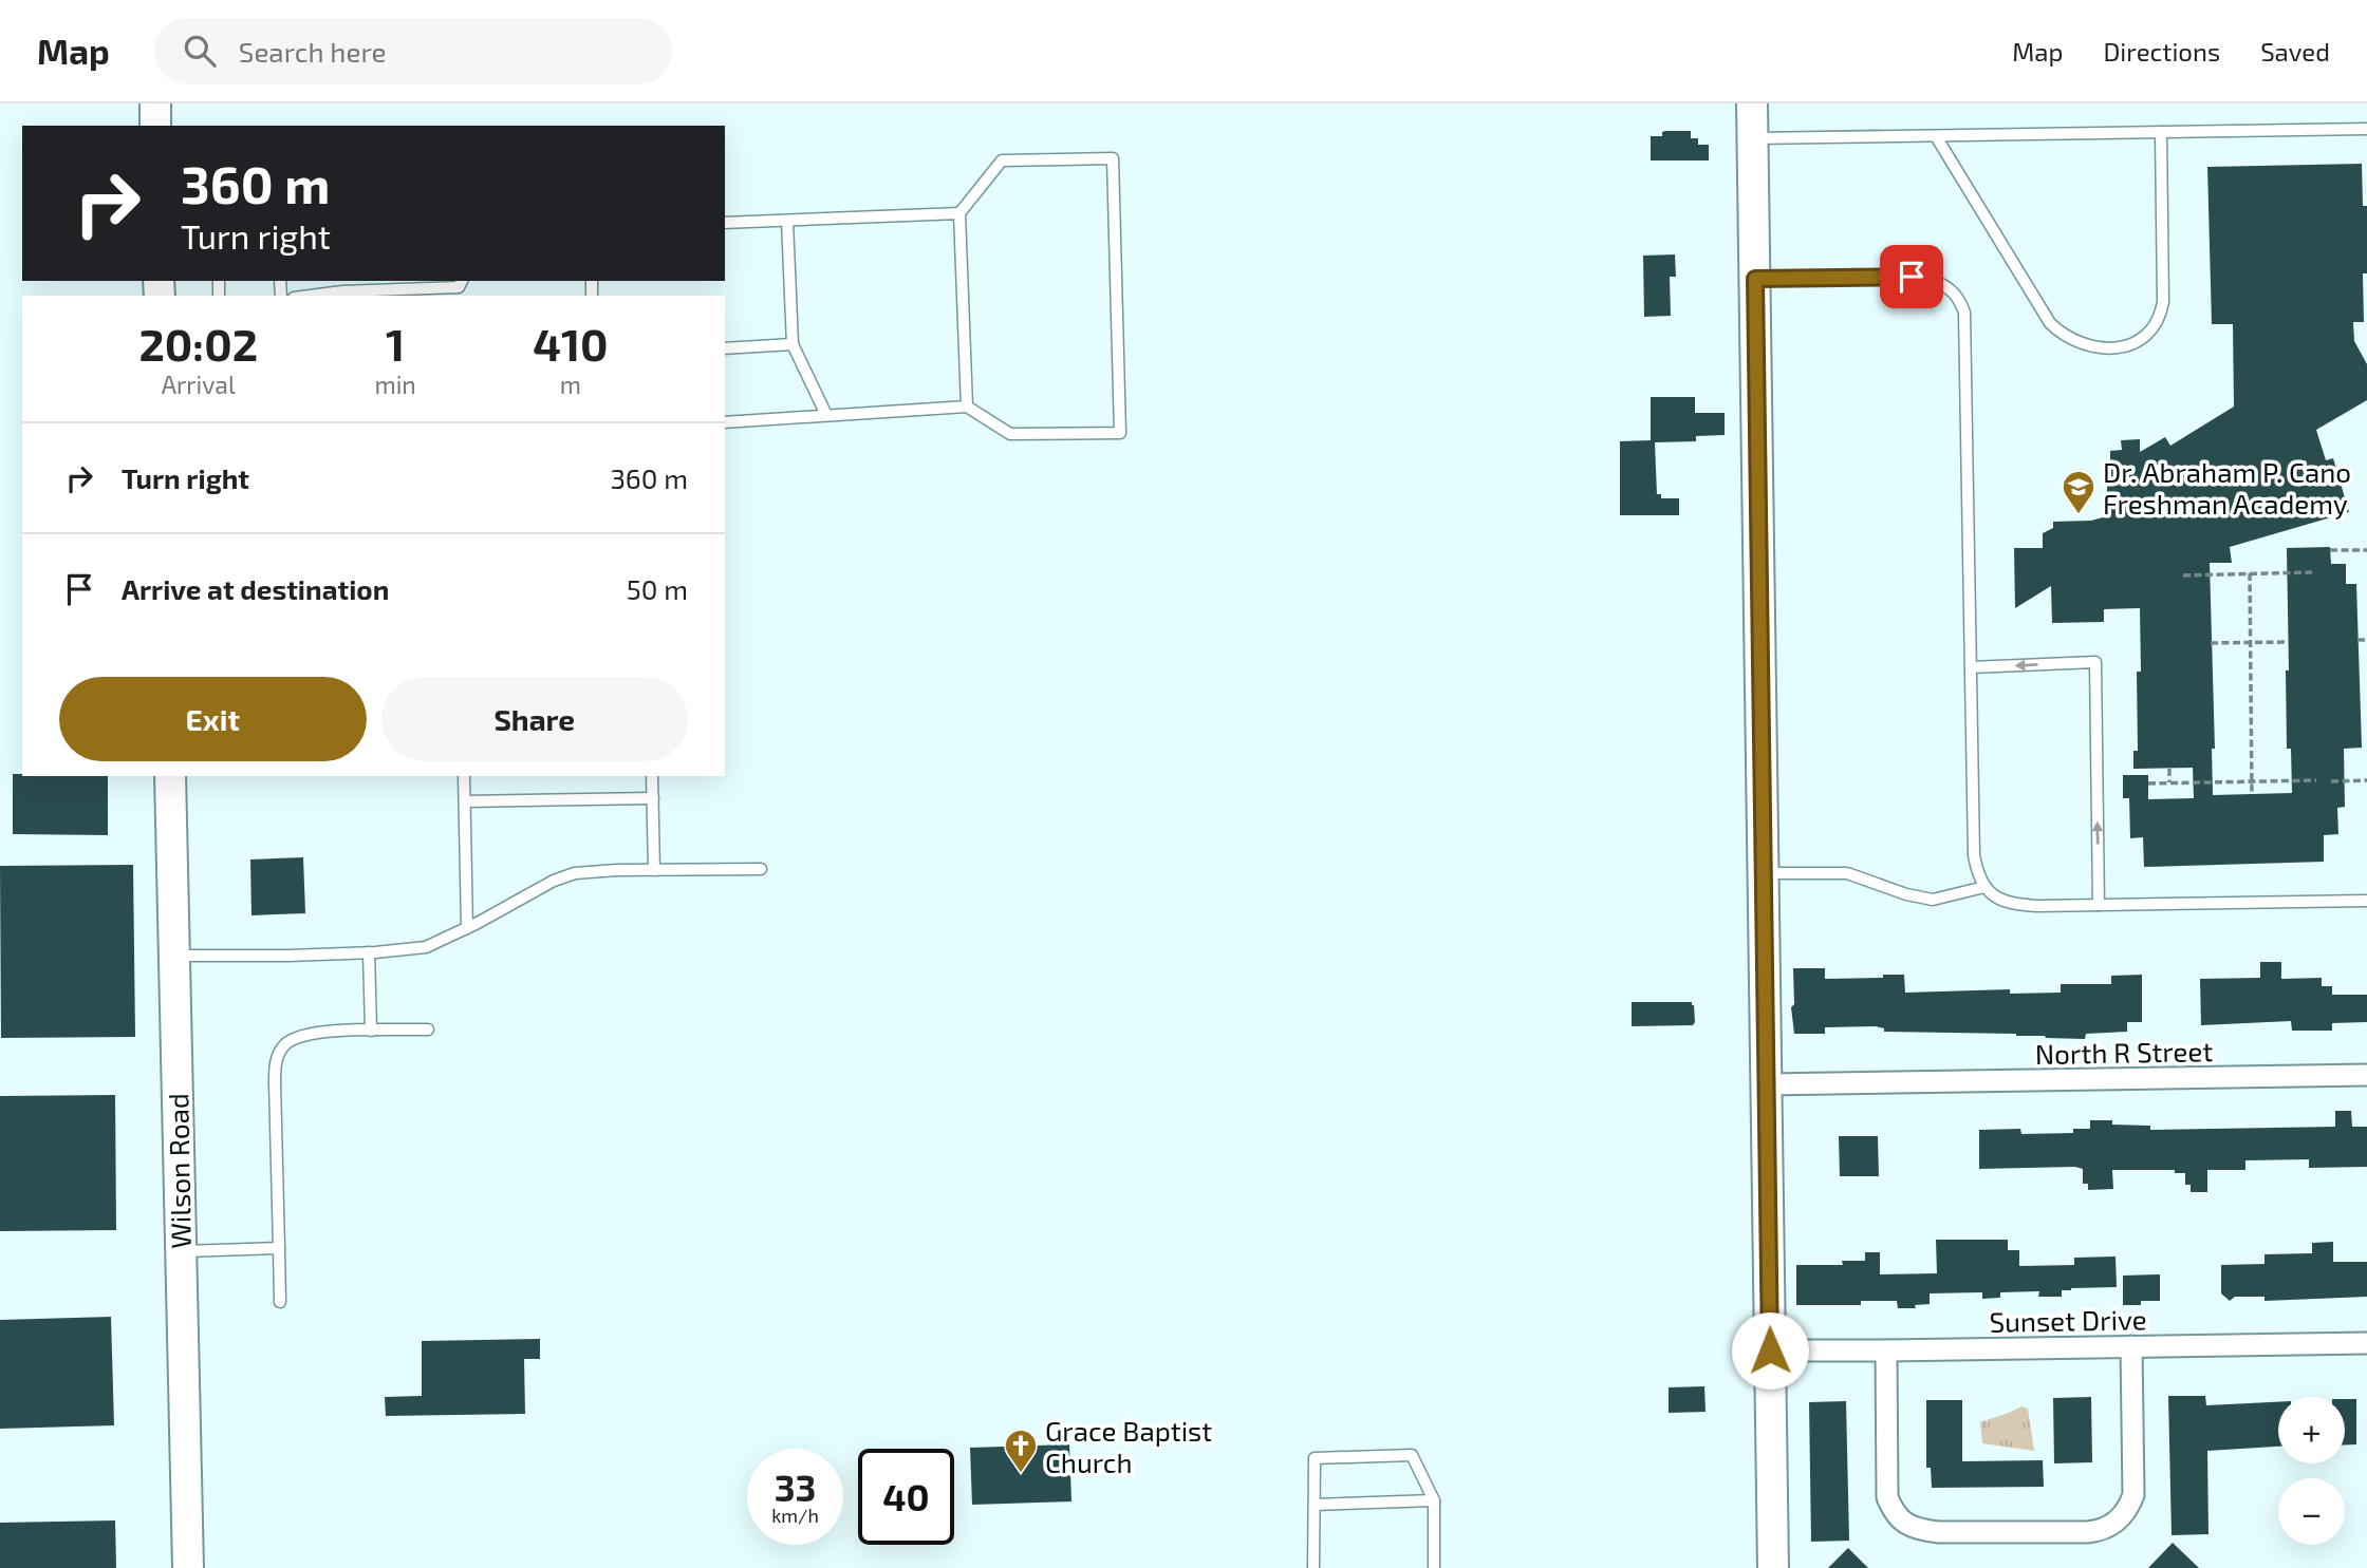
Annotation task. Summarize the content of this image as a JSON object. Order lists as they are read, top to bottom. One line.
{"streets":{"street":["North R Street","Wilson Road","Sunset Drive"]},"places":{"school or university":["Dr. Abraham P. Cano Freshman Academy"],"church":["Grace Baptist Church"]},"page":{"header":"Map","search":"Search here","nav":["Map","Directions","Saved"],"turn":["360 m","Turn right"],"eta":["20:02","Arrival","1","min","410","m"],"list":[{"name":"Turn right","value":"360 m"},{"name":"Arrive at destination","value":"50 m"}],"buttons":["Exit","Share"],"map_buttons":["+","−"],"speed":"33 km/h","limit":"40"}}
